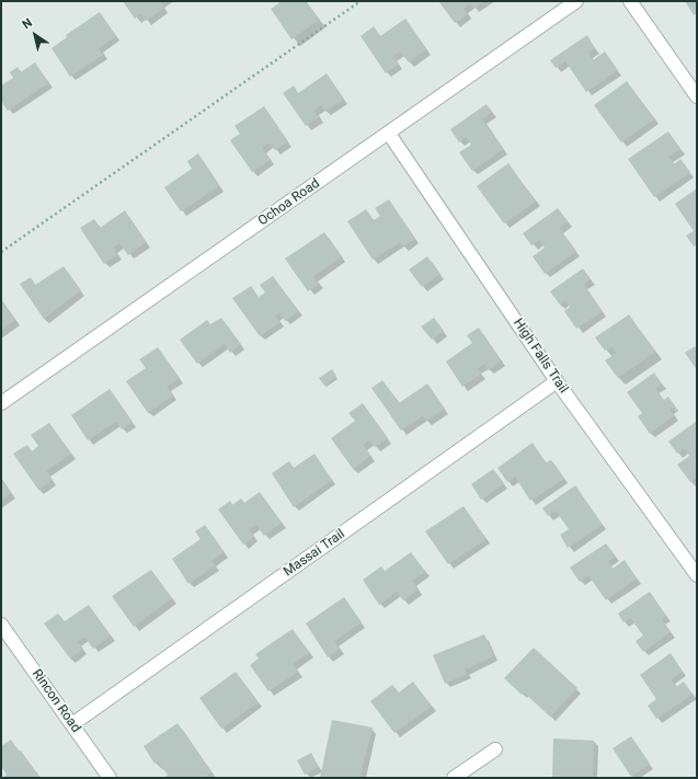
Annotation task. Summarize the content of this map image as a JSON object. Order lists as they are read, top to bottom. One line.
{"streets":{"street":["Ochoa Road","High Falls Trail","Massai Trail","Rincon Road"]},"crossings":[["Ochoa Road","High Falls Trail"],["High Falls Trail","Massai Trail"],["Massai Trail","Rincon Road"]],"north":"top left"}
